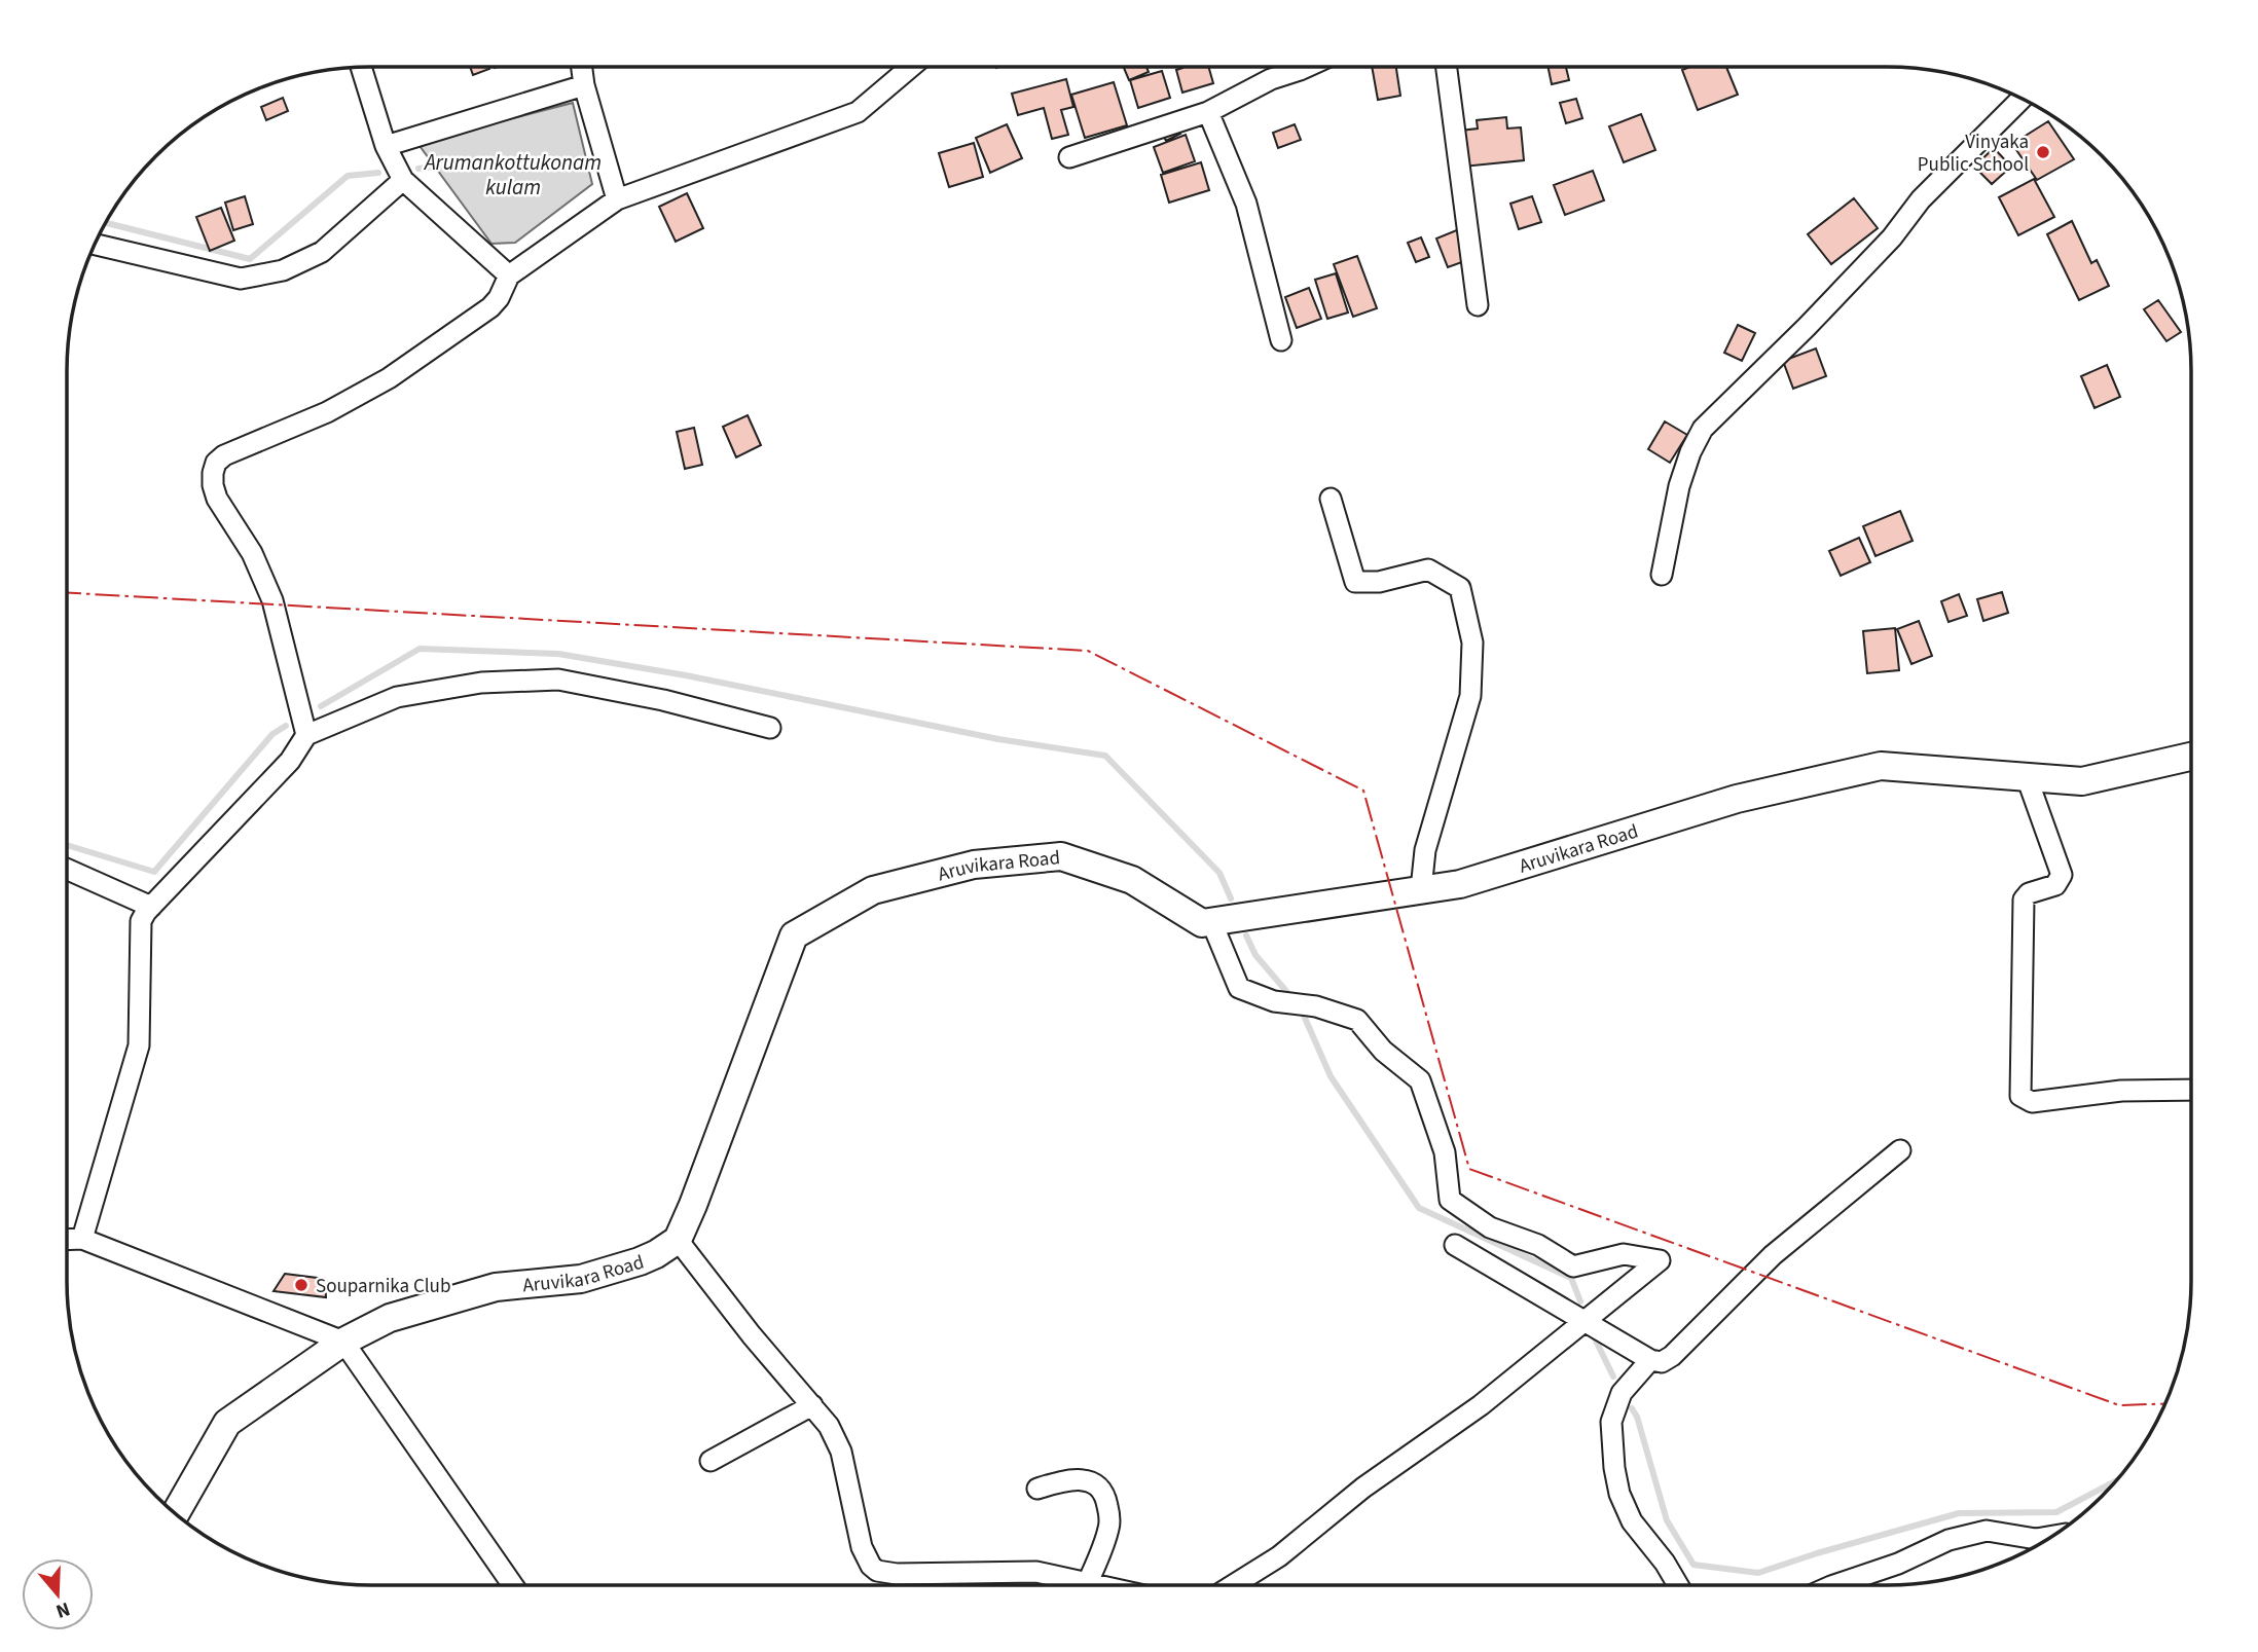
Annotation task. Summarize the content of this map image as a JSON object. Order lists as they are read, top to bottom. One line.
{"streets":{"main road":["Aruvikara Road"]},"water":["Arumankottukonam kulam"],"places":["Vinyaka Public School","Souparnika Club"],"north":"bottom"}
